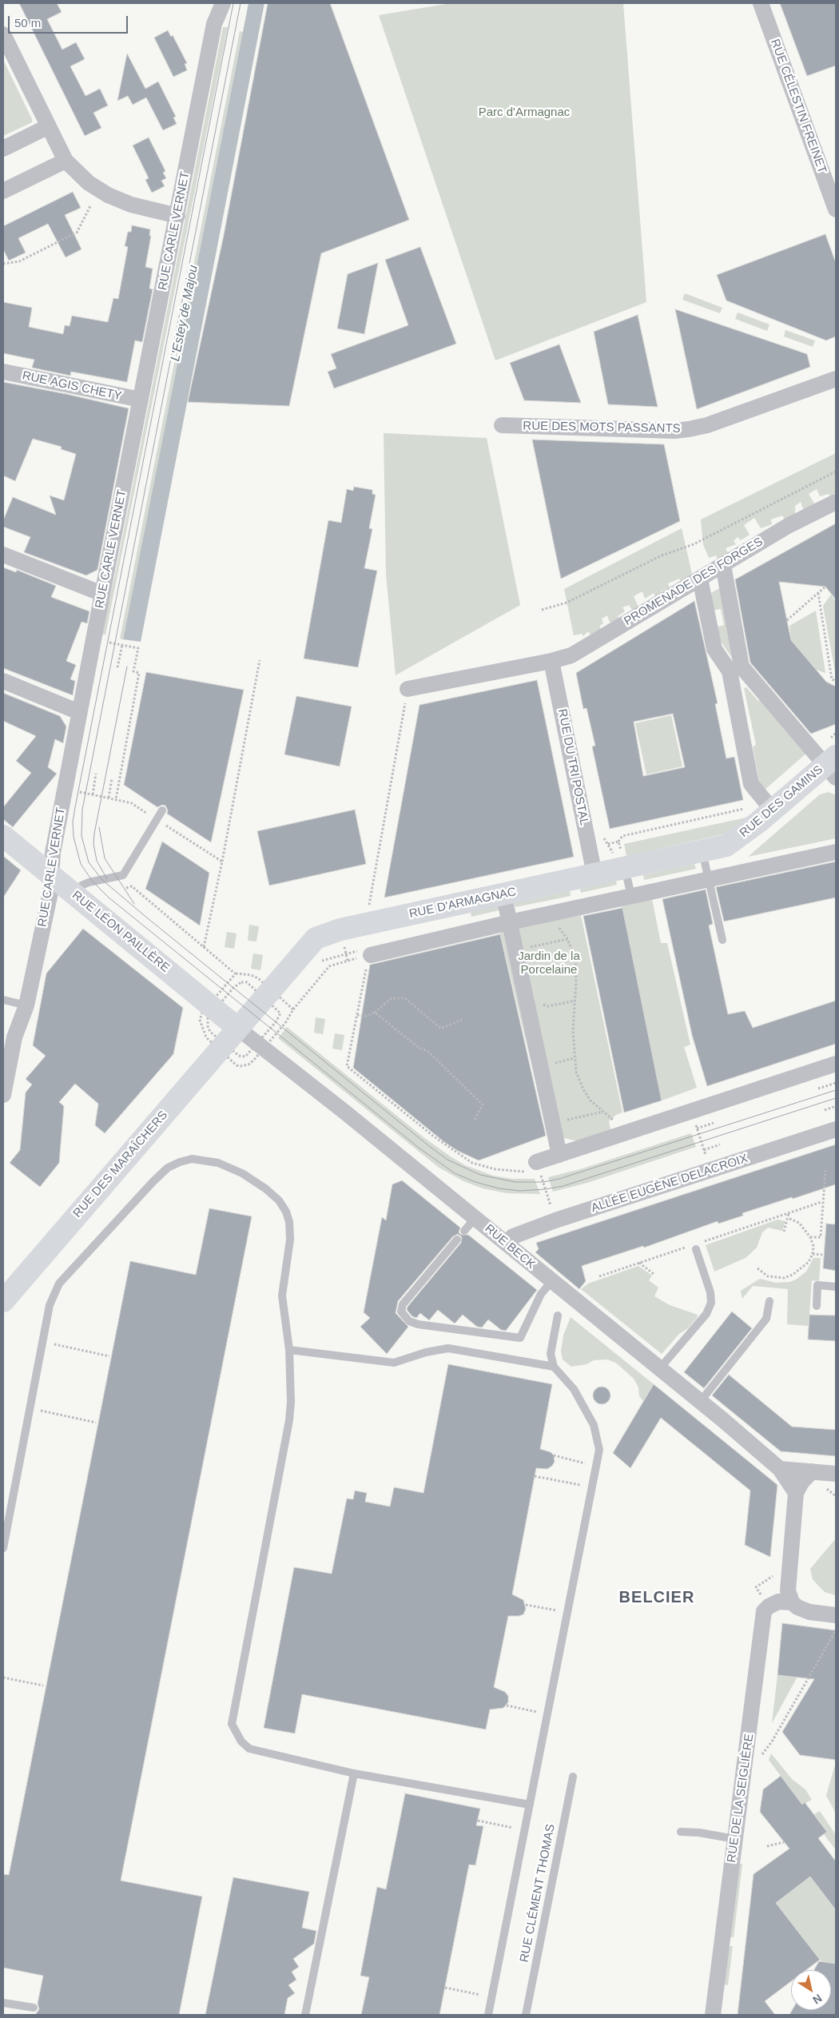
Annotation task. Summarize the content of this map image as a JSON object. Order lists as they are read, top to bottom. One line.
{"streets":{"main road":["RUE DES GAMINS","RUE D'ARMAGNAC","RUE LÉON PAILLÈRE","RUE DES MARAÎCHERS"],"street":["RUE CÉLESTIN FREINET","RUE CARLE VERNET","RUE AGIS CHETY","RUE DES MOTS PASSANTS","PROMENADE DES FORGES","RUE DU TRI POSTAL","ALLÉE EUGÈNE DELACROIX","RUE BECK","RUE DE LA SEIGLIÈRE"],"lane":["RUE CLÉMENT THOMAS"]},"crossings":[["RUE CARLE VERNET","RUE AGIS CHETY"],["RUE CARLE VERNET","RUE LÉON PAILLÈRE"],["PROMENADE DES FORGES","RUE DU TRI POSTAL"],["RUE DU TRI POSTAL","RUE D'ARMAGNAC"],["RUE DES GAMINS","RUE D'ARMAGNAC"],["RUE D'ARMAGNAC","RUE LÉON PAILLÈRE"],["RUE D'ARMAGNAC","RUE DES MARAÎCHERS"],["RUE D'ARMAGNAC","RUE BECK"],["RUE LÉON PAILLÈRE","RUE DES MARAÎCHERS"],["RUE LÉON PAILLÈRE","RUE BECK"],["RUE DES MARAÎCHERS","RUE BECK"],["ALLÉE EUGÈNE DELACROIX","RUE BECK"]],"districts":["BELCIER"],"water":["L'Estey de Majou"],"parks":["Parc d'Armagnac","Jardin de la Porcelaine"],"scale_bar":"50 m","north":"bottom right"}
